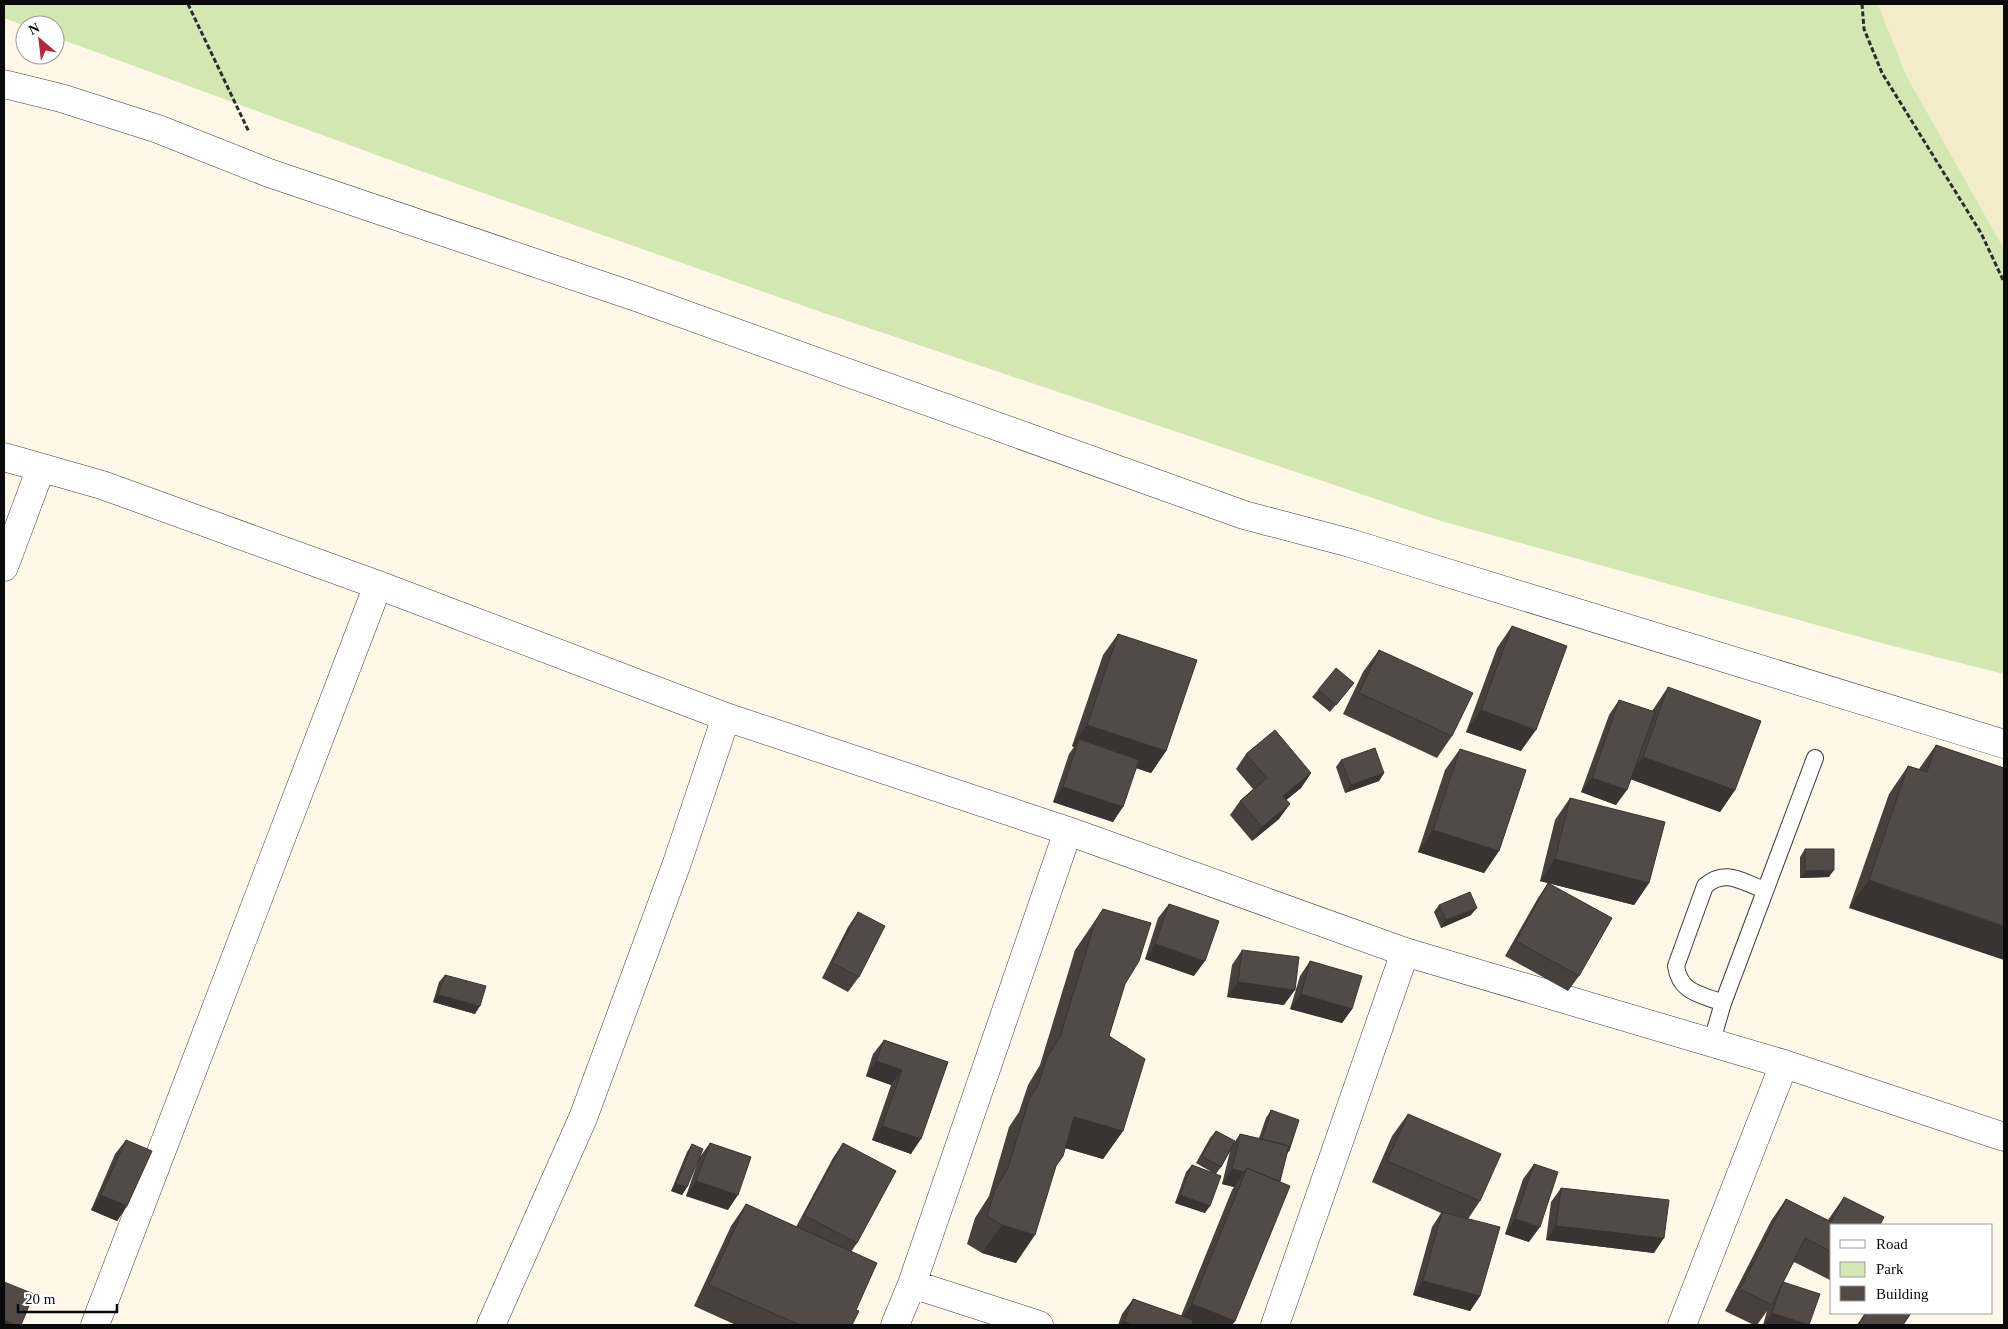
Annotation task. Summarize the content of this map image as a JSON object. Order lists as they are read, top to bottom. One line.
{"legend":["Road","Park","Building"],"scale_bar":"20 m","north":"top left"}
